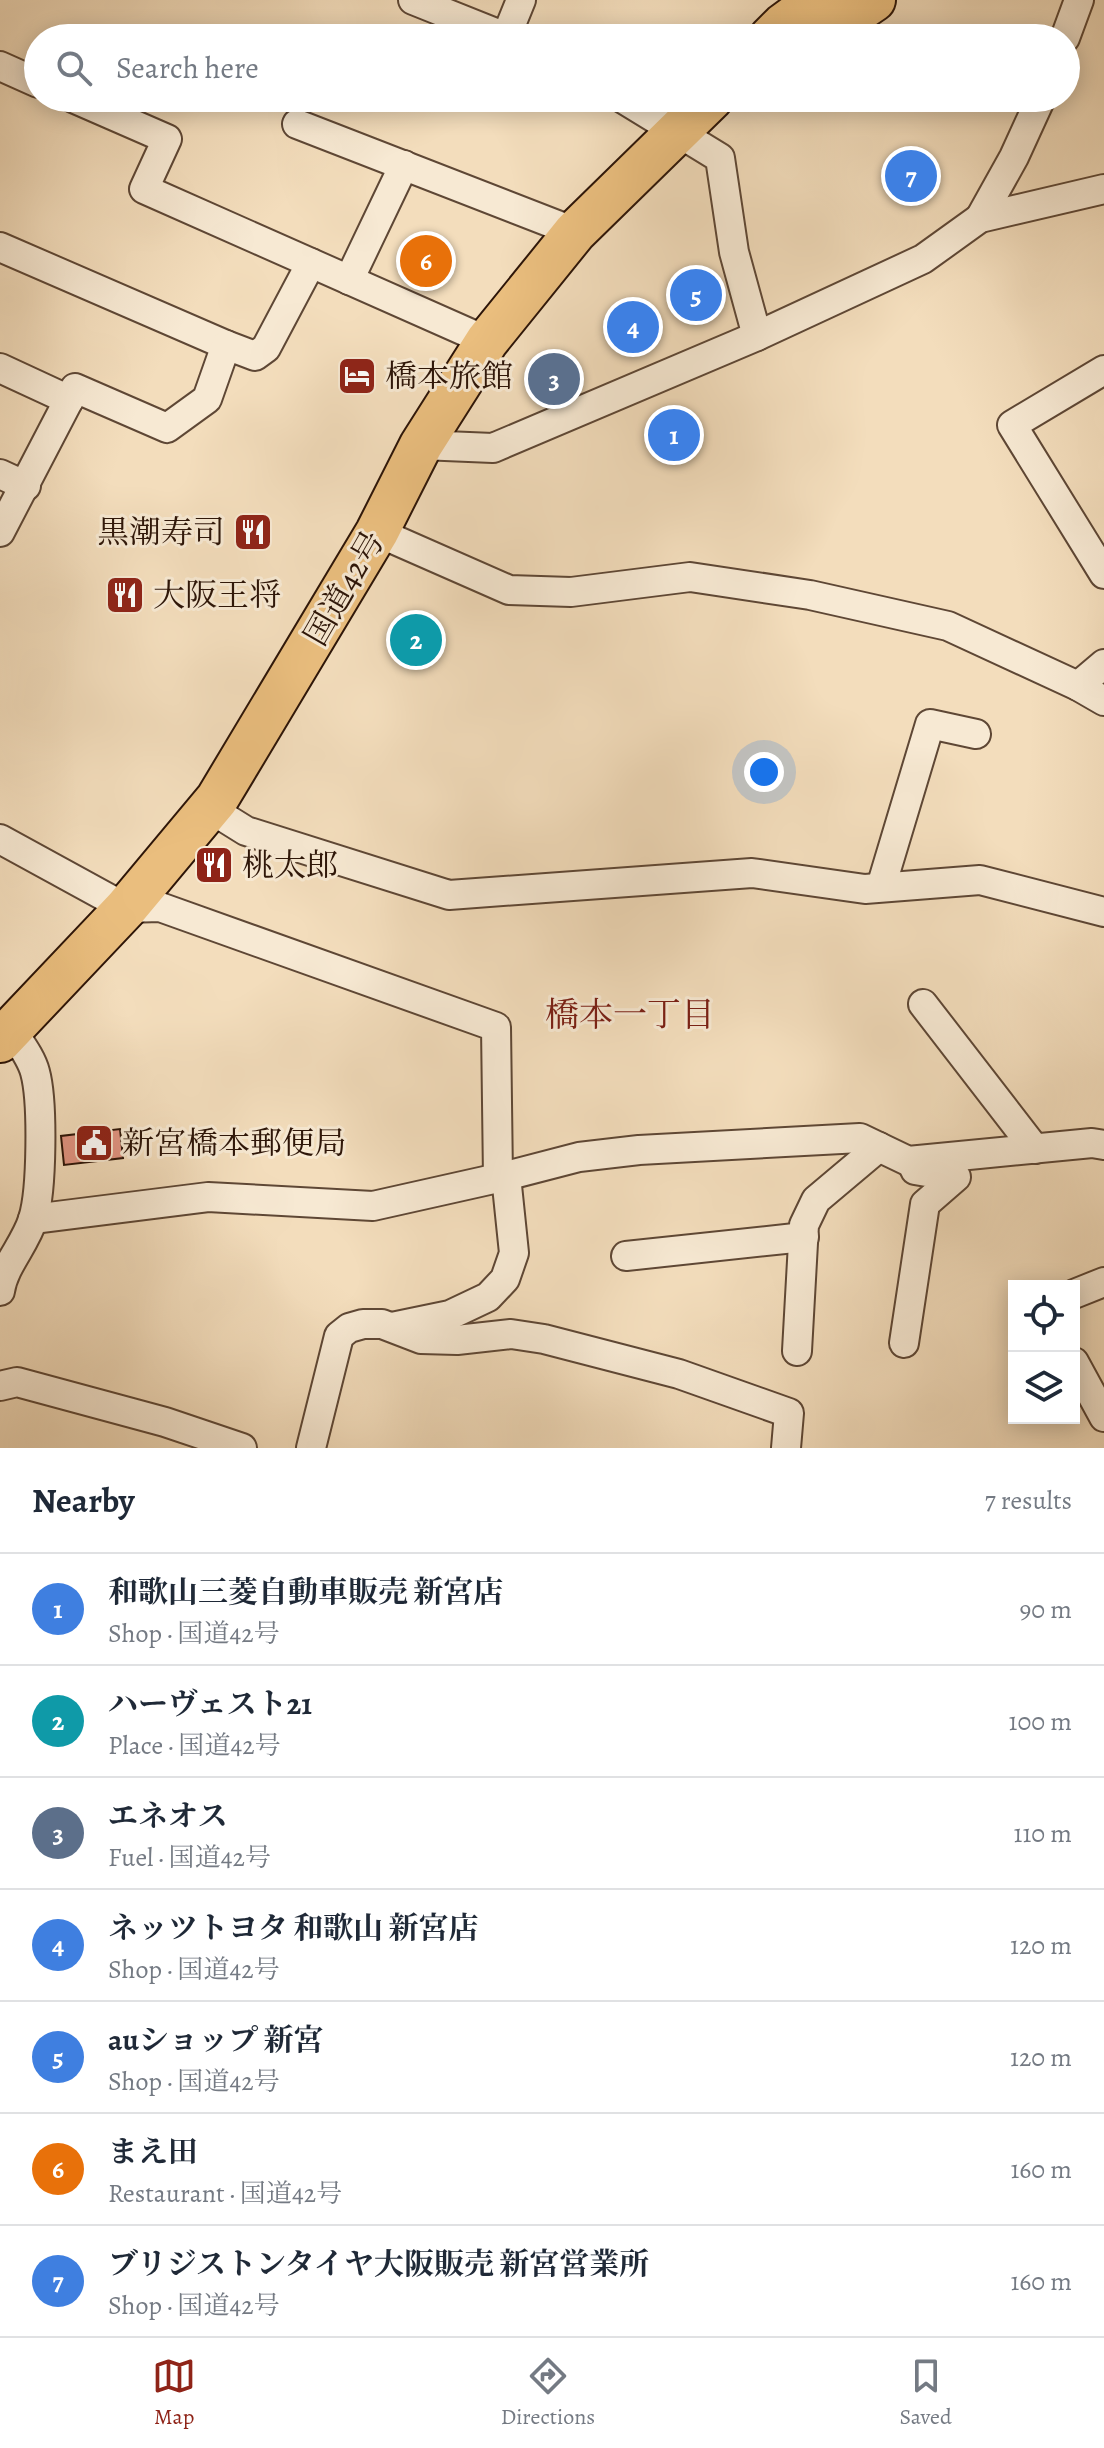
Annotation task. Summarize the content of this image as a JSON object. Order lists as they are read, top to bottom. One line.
{"streets":{"highway":["国道42号"]},"districts":["橋本一丁目"],"places":{"hotel":["橋本旅館"],"restaurant":["黒潮寿司","大阪王将","桃太郎"],"public building":["新宮橋本郵便局"]},"page":{"search":"Search here","pins":["7","6","5","4","3","1","2"],"heading":["Nearby","7 results"],"list":[{"mark":"1","name":"和歌山三菱自動車販売 新宮店","note":"Shop · 国道42号","value":"90 m"},{"mark":"2","name":"ハーヴェスト21","note":"Place · 国道42号","value":"100 m"},{"mark":"3","name":"エネオス","note":"Fuel · 国道42号","value":"110 m"},{"mark":"4","name":"ネッツトヨタ 和歌山 新宮店","note":"Shop · 国道42号","value":"120 m"},{"mark":"5","name":"auショップ 新宮","note":"Shop · 国道42号","value":"120 m"},{"mark":"6","name":"まえ田","note":"Restaurant · 国道42号","value":"160 m"},{"mark":"7","name":"ブリジストンタイヤ大阪販売 新宮営業所","note":"Shop · 国道42号","value":"160 m"}],"nav":["Map","Directions","Saved"]}}
